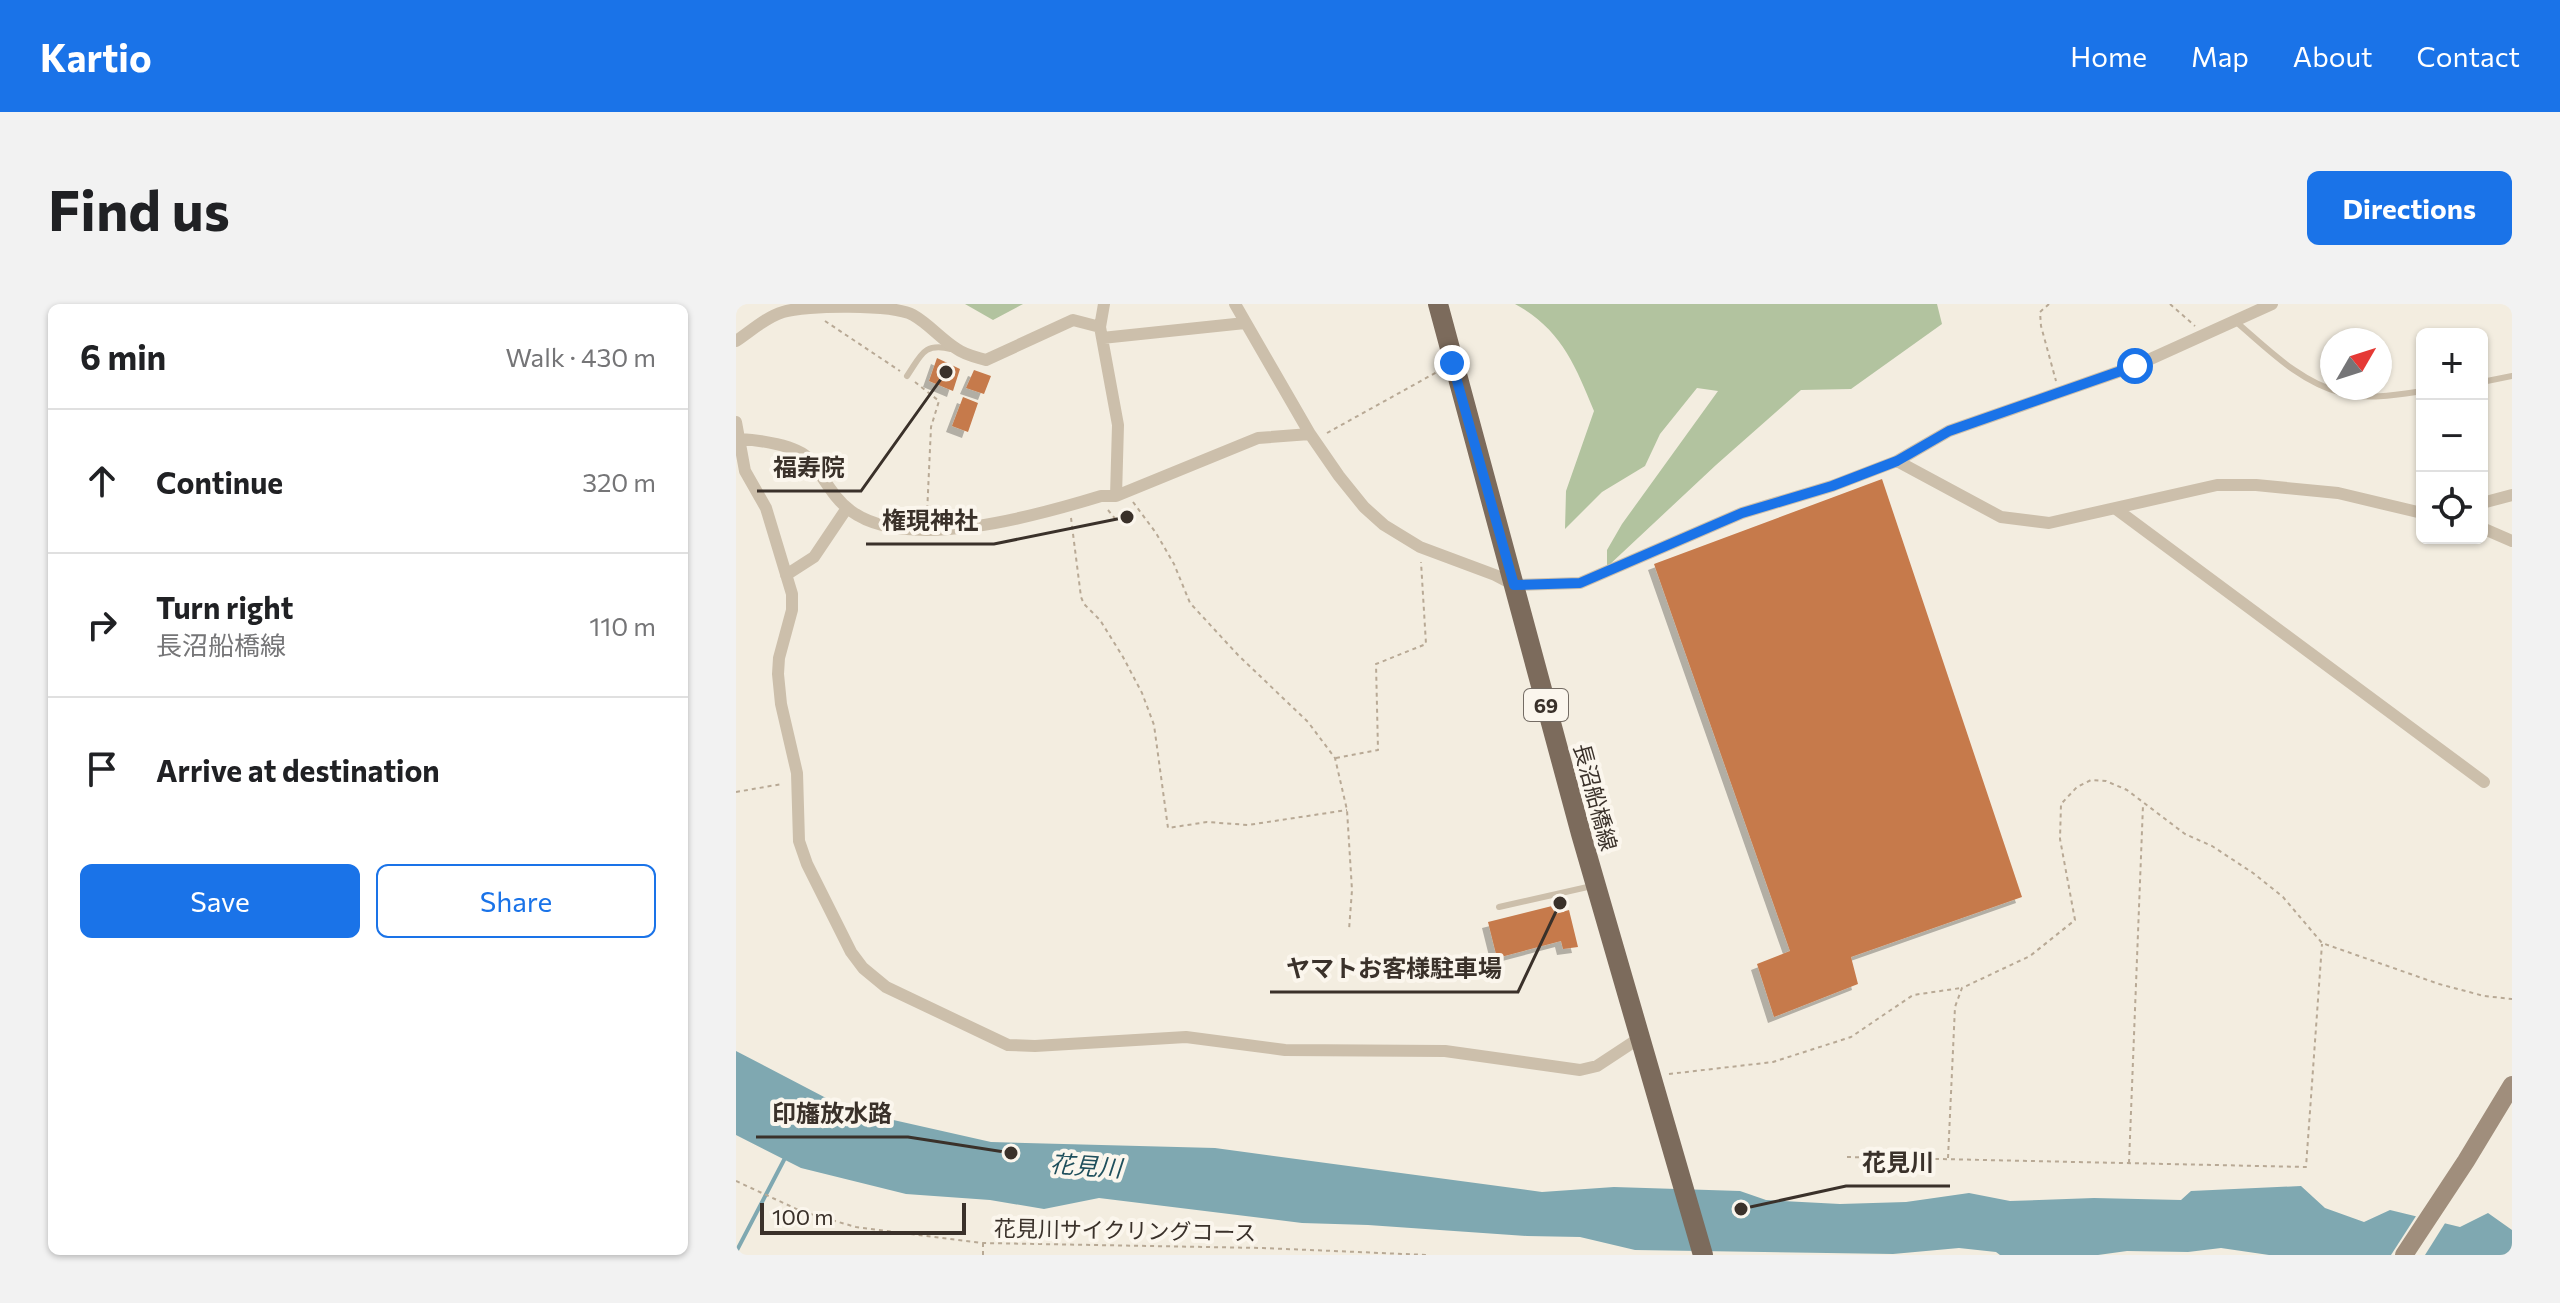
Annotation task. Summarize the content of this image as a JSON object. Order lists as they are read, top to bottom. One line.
{"streets":{"main road":["69","長沼船橋線"],"path":["花見川サイクリングコース"]},"water":["花見川"],"places":["福寿院","権現神社","ヤマトお客様駐車場","印旛放水路","花見川"],"scale_bar":"100 m","north":"top right","page":{"header":"Kartio","nav":["Home","Map","About","Contact"],"buttons":["Directions",["Save","Share"]],"title":"Find us","heading":["6 min","Walk · 430 m"],"map_buttons":["+","−"],"list":[["Continue","320 m"],["Turn right","長沼船橋線","110 m"],"Arrive at destination"],"scale":"100 m"}}
